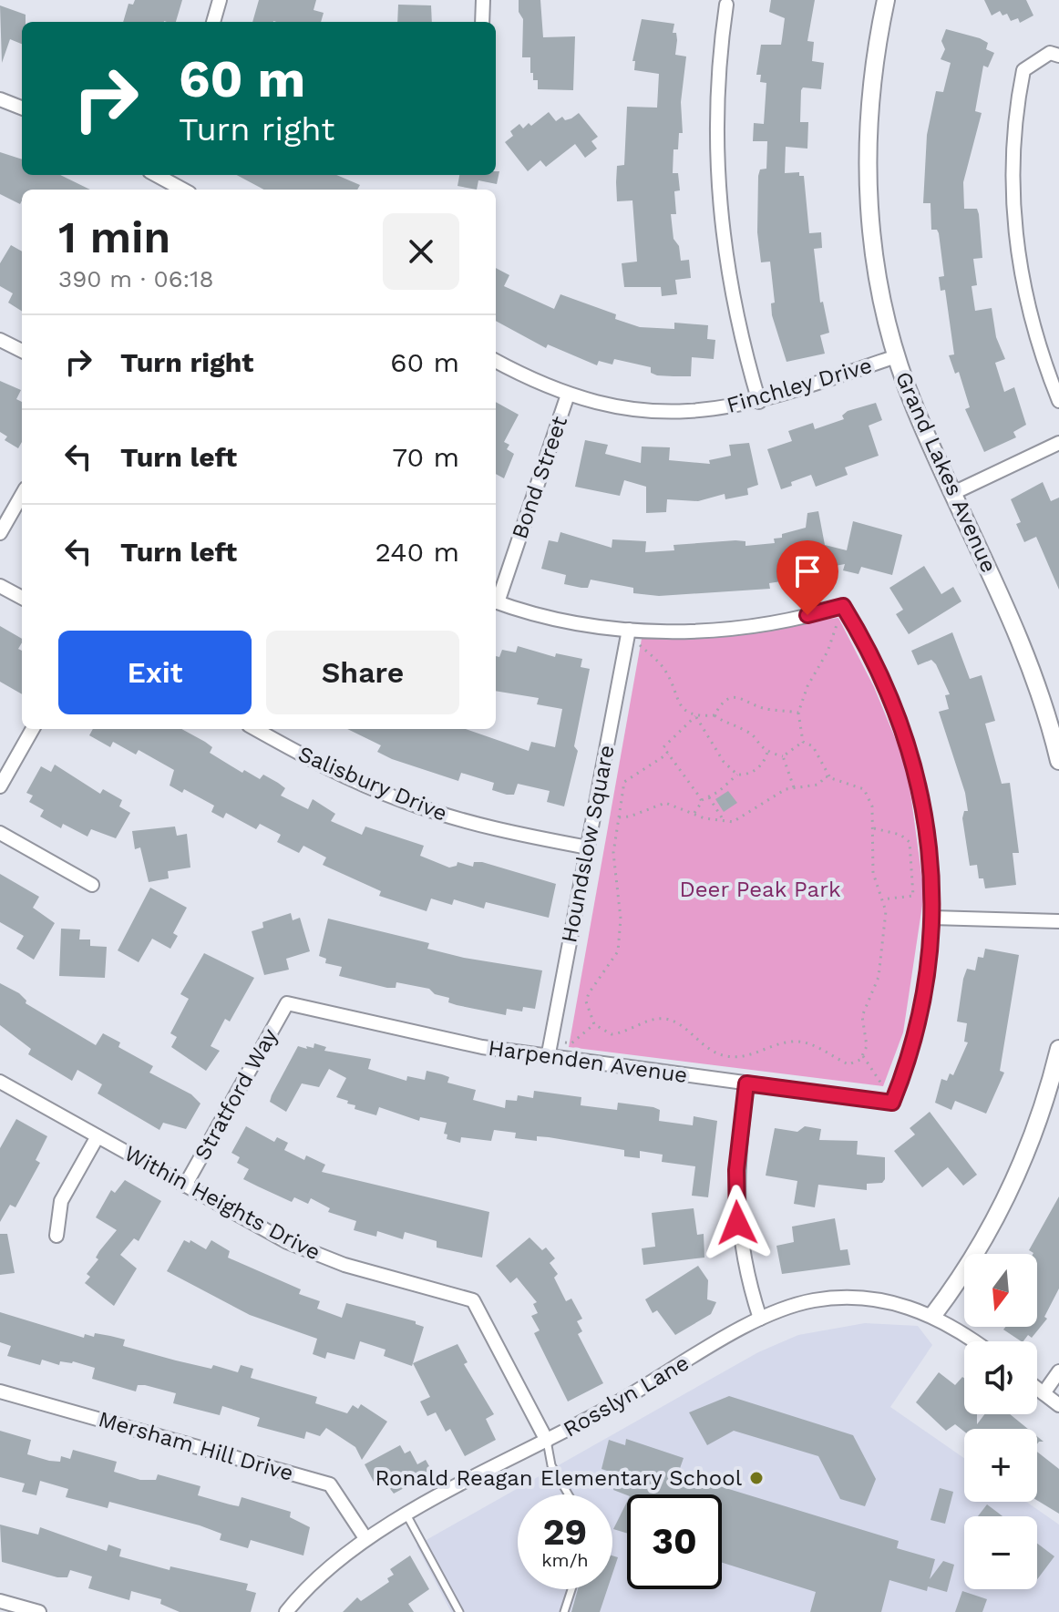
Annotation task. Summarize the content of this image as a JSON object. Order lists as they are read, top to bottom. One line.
{"streets":{"street":["Finchley Drive","Grand Lakes Avenue","Bond Street","Salisbury Drive","Houndslow Square","Harpenden Avenue","Stratford Way","Within Heights Drive","Rosslyn Lane","Mersham Hill Drive"]},"crossings":[["Finchley Drive","Grand Lakes Avenue"],["Finchley Drive","Bond Street"],["Salisbury Drive","Houndslow Square"],["Houndslow Square","Harpenden Avenue"],["Harpenden Avenue","Stratford Way"],["Stratford Way","Within Heights Drive"],["Within Heights Drive","Rosslyn Lane"],["Rosslyn Lane","Mersham Hill Drive"]],"parks":["Deer Peak Park"],"places":["Ronald Reagan Elementary School"],"north":"bottom","page":{"turn":["60 m","Turn right"],"heading":["1 min","390 m · 06:18"],"list":[{"name":"Turn right","value":"60 m"},{"name":"Turn left","value":"70 m"},{"name":"Turn left","value":"240 m"}],"buttons":["Exit","Share"],"map_buttons":["+","−"],"speed":"29 km/h","limit":"30"}}
